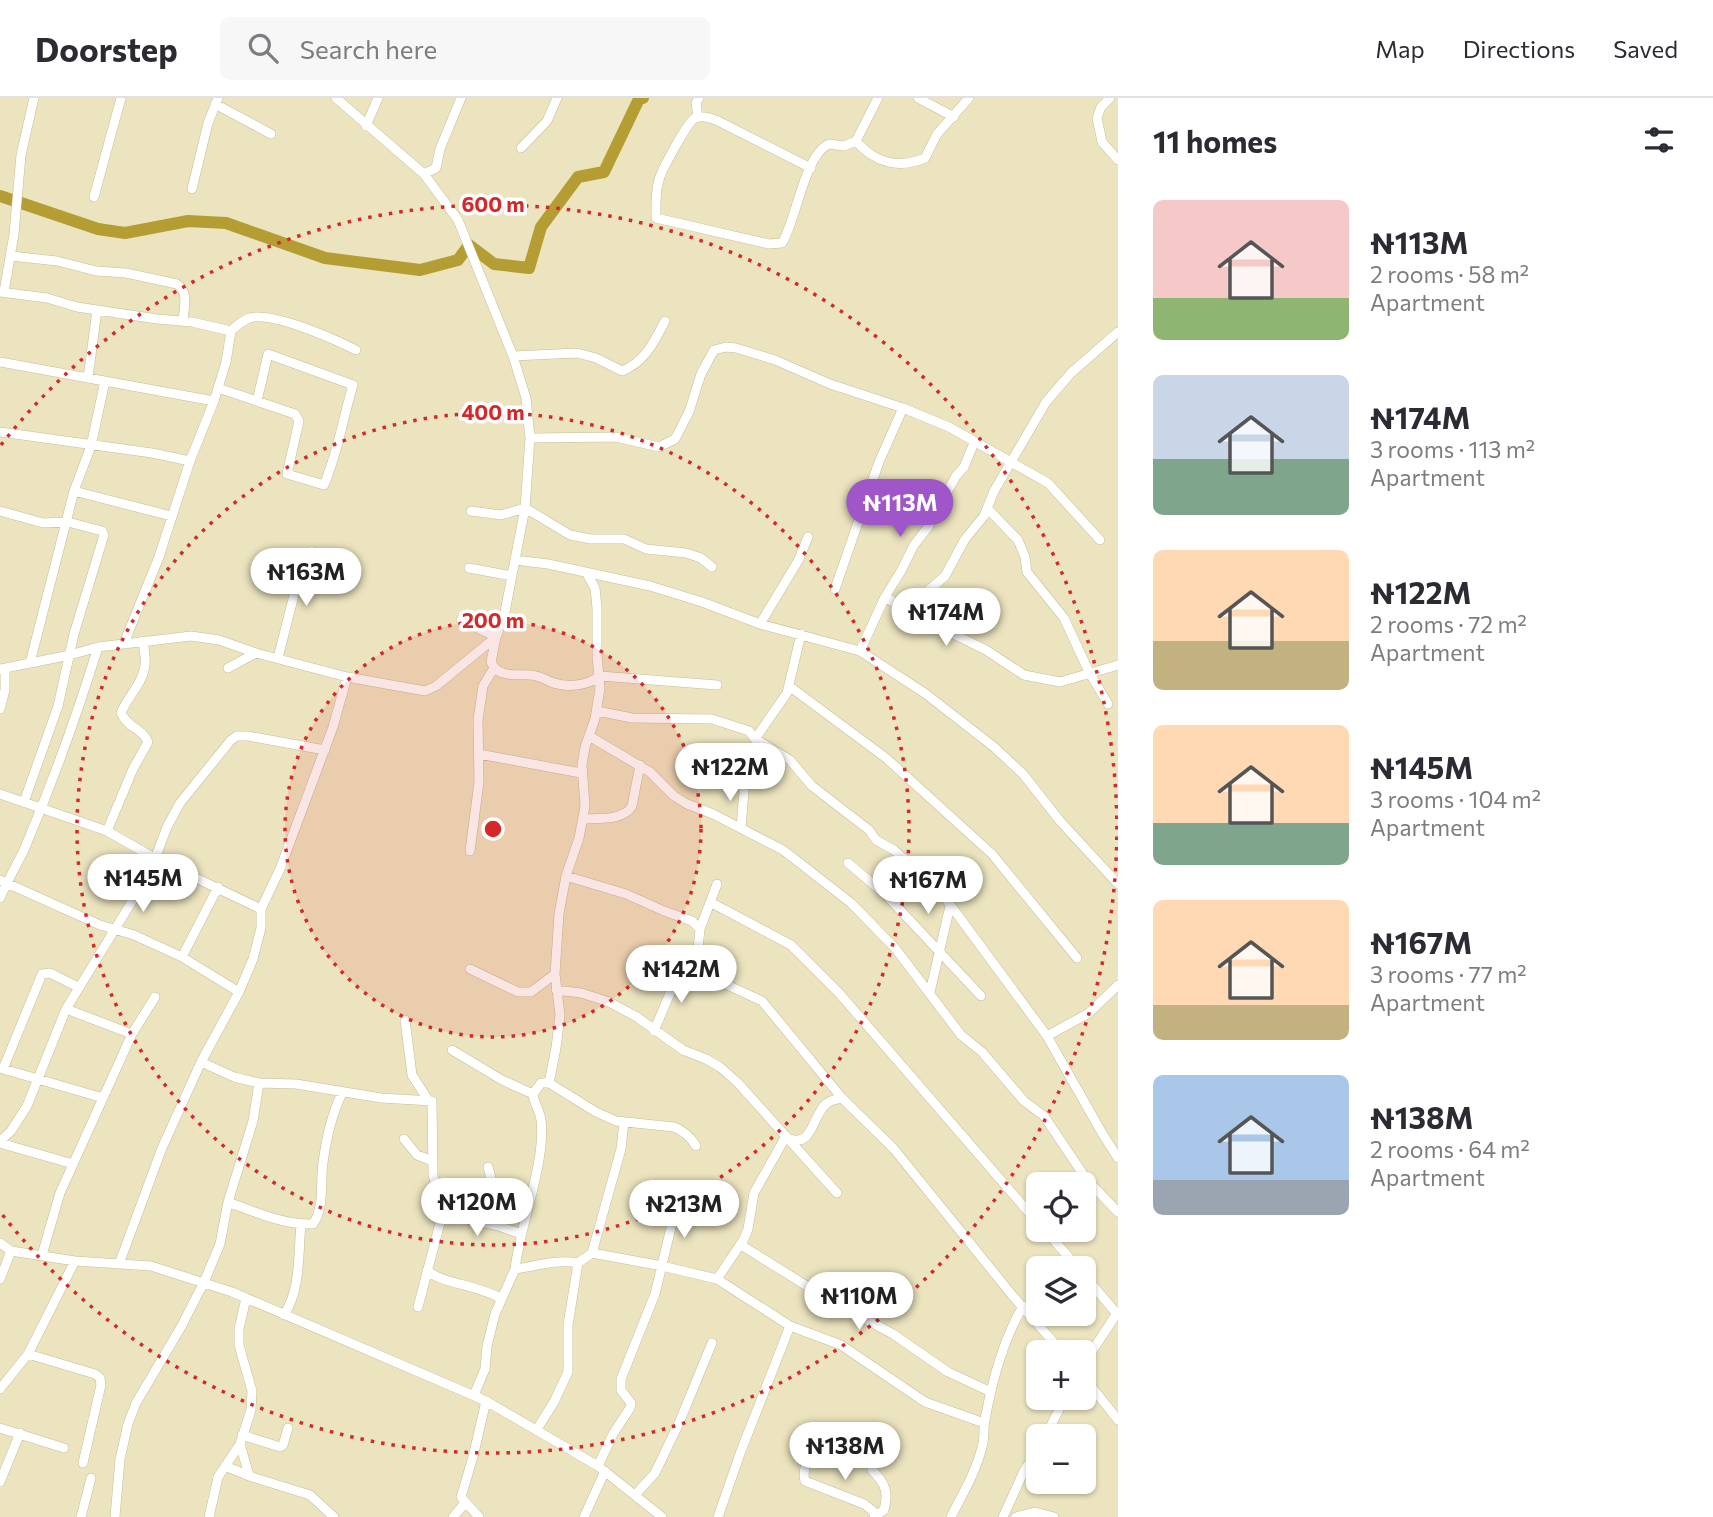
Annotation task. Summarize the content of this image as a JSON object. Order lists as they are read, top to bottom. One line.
{"page":{"header":"Doorstep","search":"Search here","nav":["Map","Directions","Saved"],"heading":"11 homes","list":[{"name":"₦113M","note":"2 rooms · 58 m² · Apartment"},{"name":"₦174M","note":"3 rooms · 113 m² · Apartment"},{"name":"₦122M","note":"2 rooms · 72 m² · Apartment"},{"name":"₦145M","note":"3 rooms · 104 m² · Apartment"},{"name":"₦167M","note":"3 rooms · 77 m² · Apartment"},{"name":"₦138M","note":"2 rooms · 64 m² · Apartment"}],"price":["₦113M","₦163M","₦174M","₦122M","₦145M","₦167M","₦142M","₦120M","₦213M","₦110M","₦138M"],"map_buttons":["+","−"]},"rings":["600 m","400 m","200 m"]}
